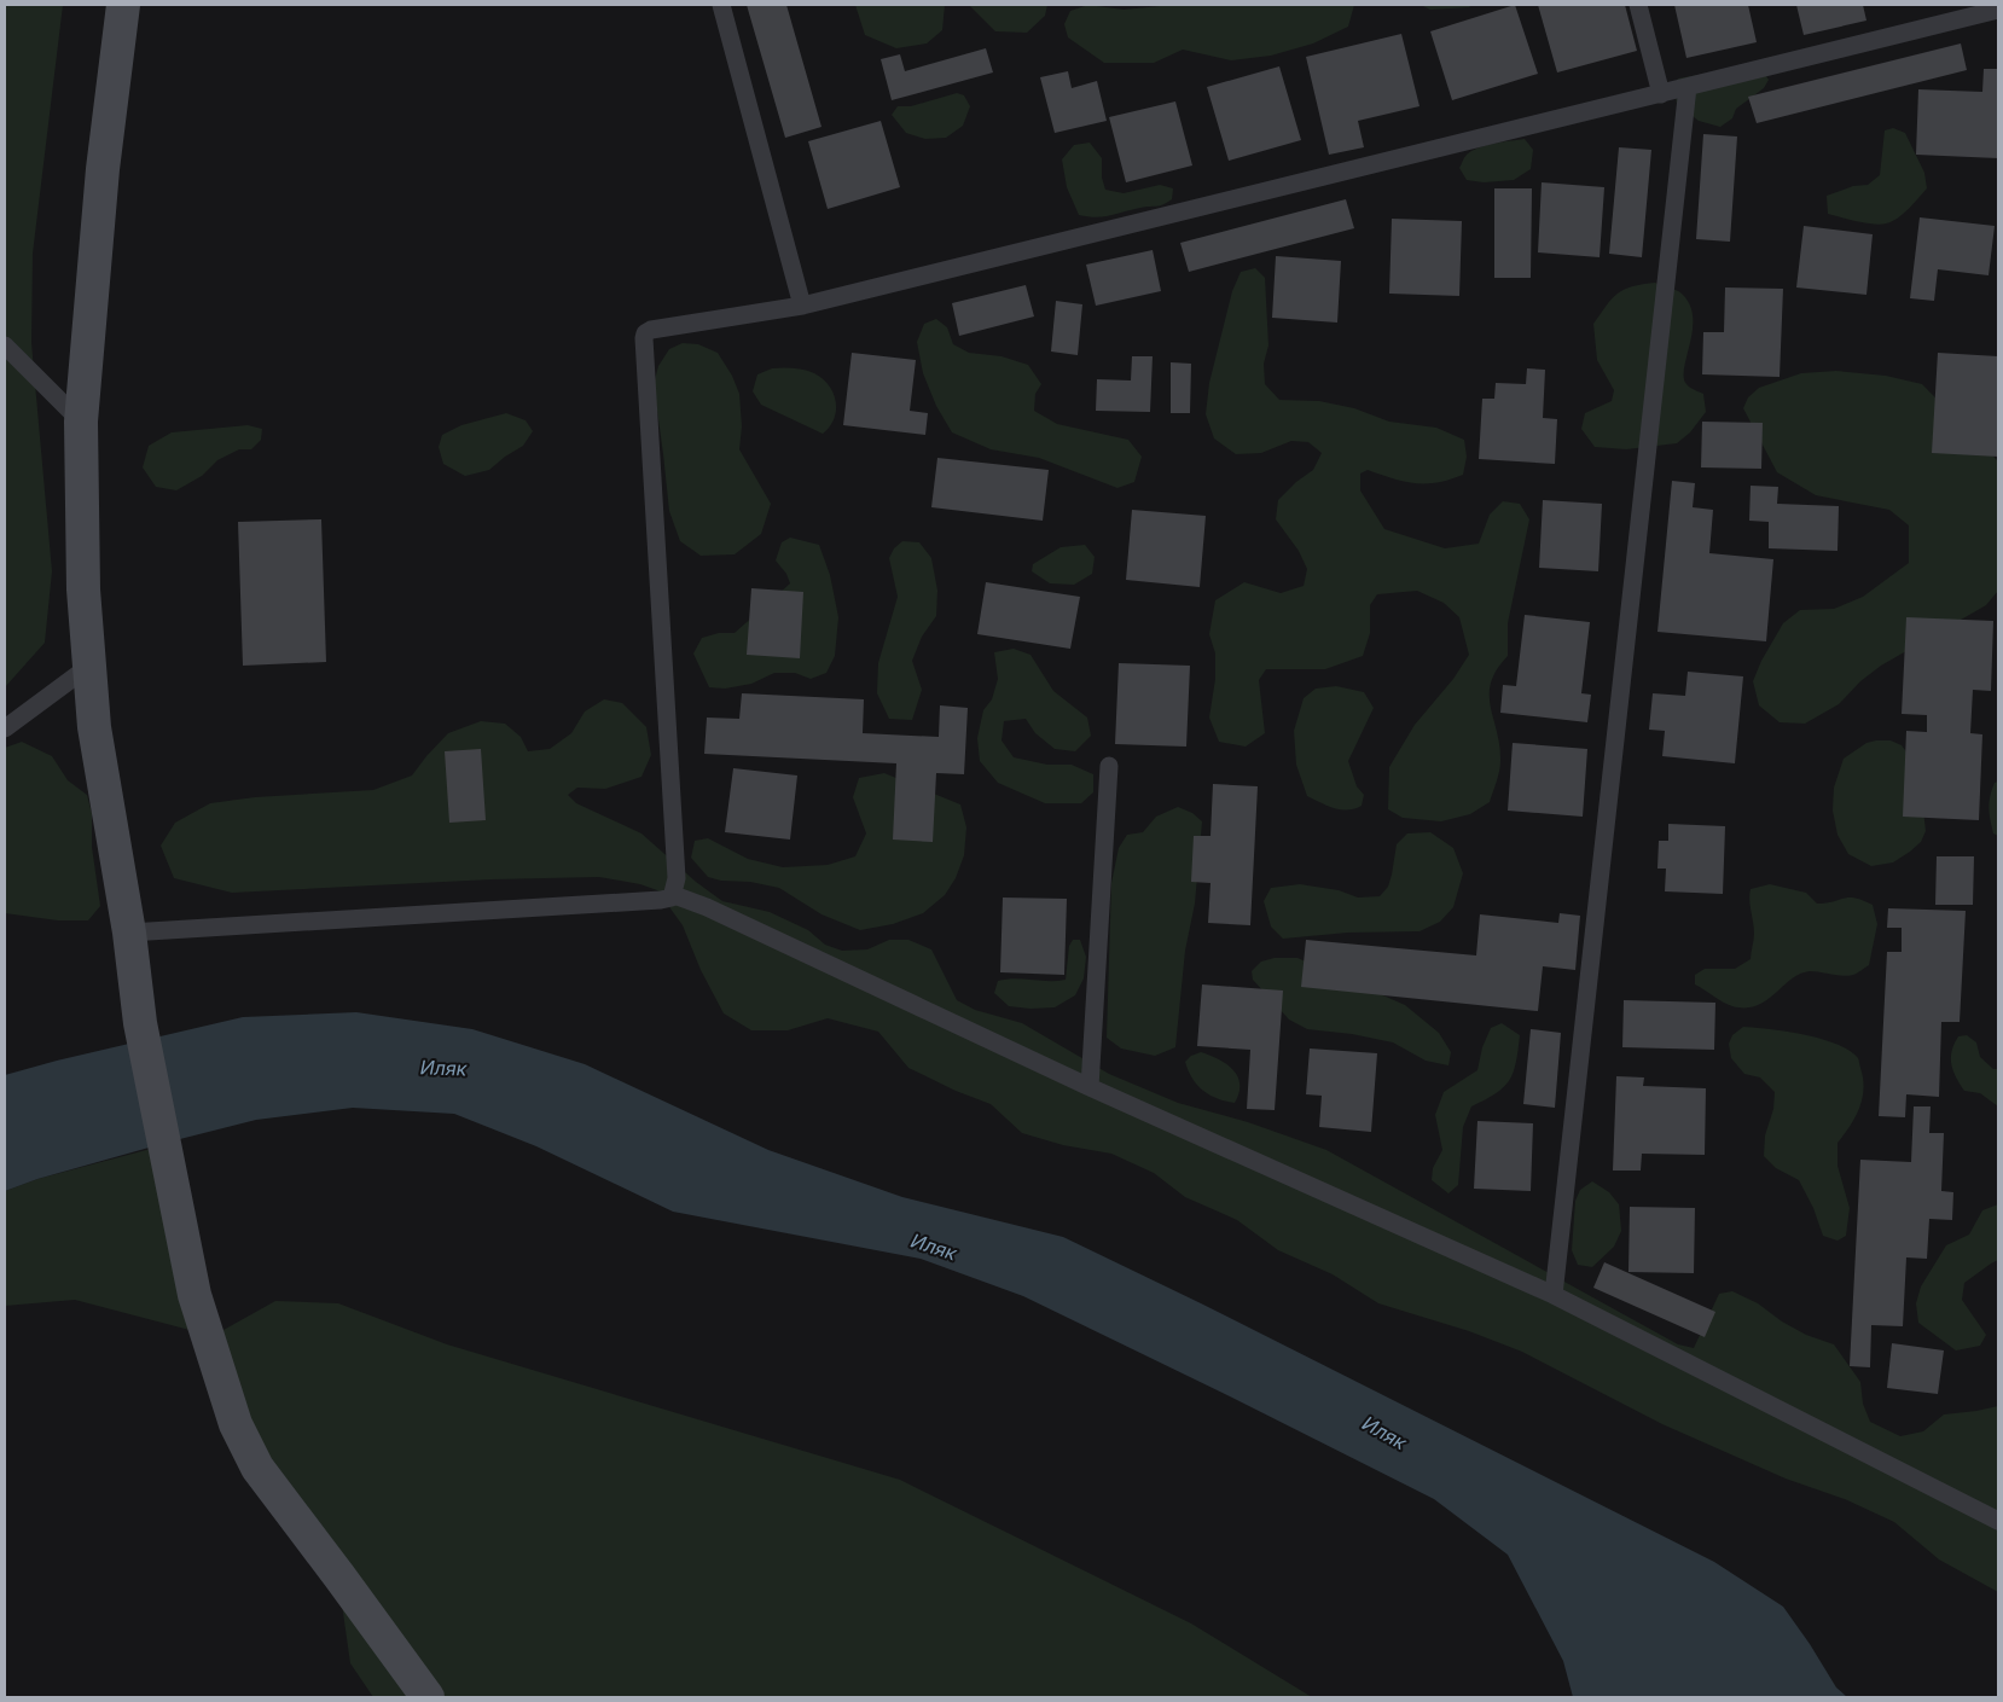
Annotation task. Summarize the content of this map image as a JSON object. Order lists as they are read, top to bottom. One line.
{"water":["Иляк"]}
